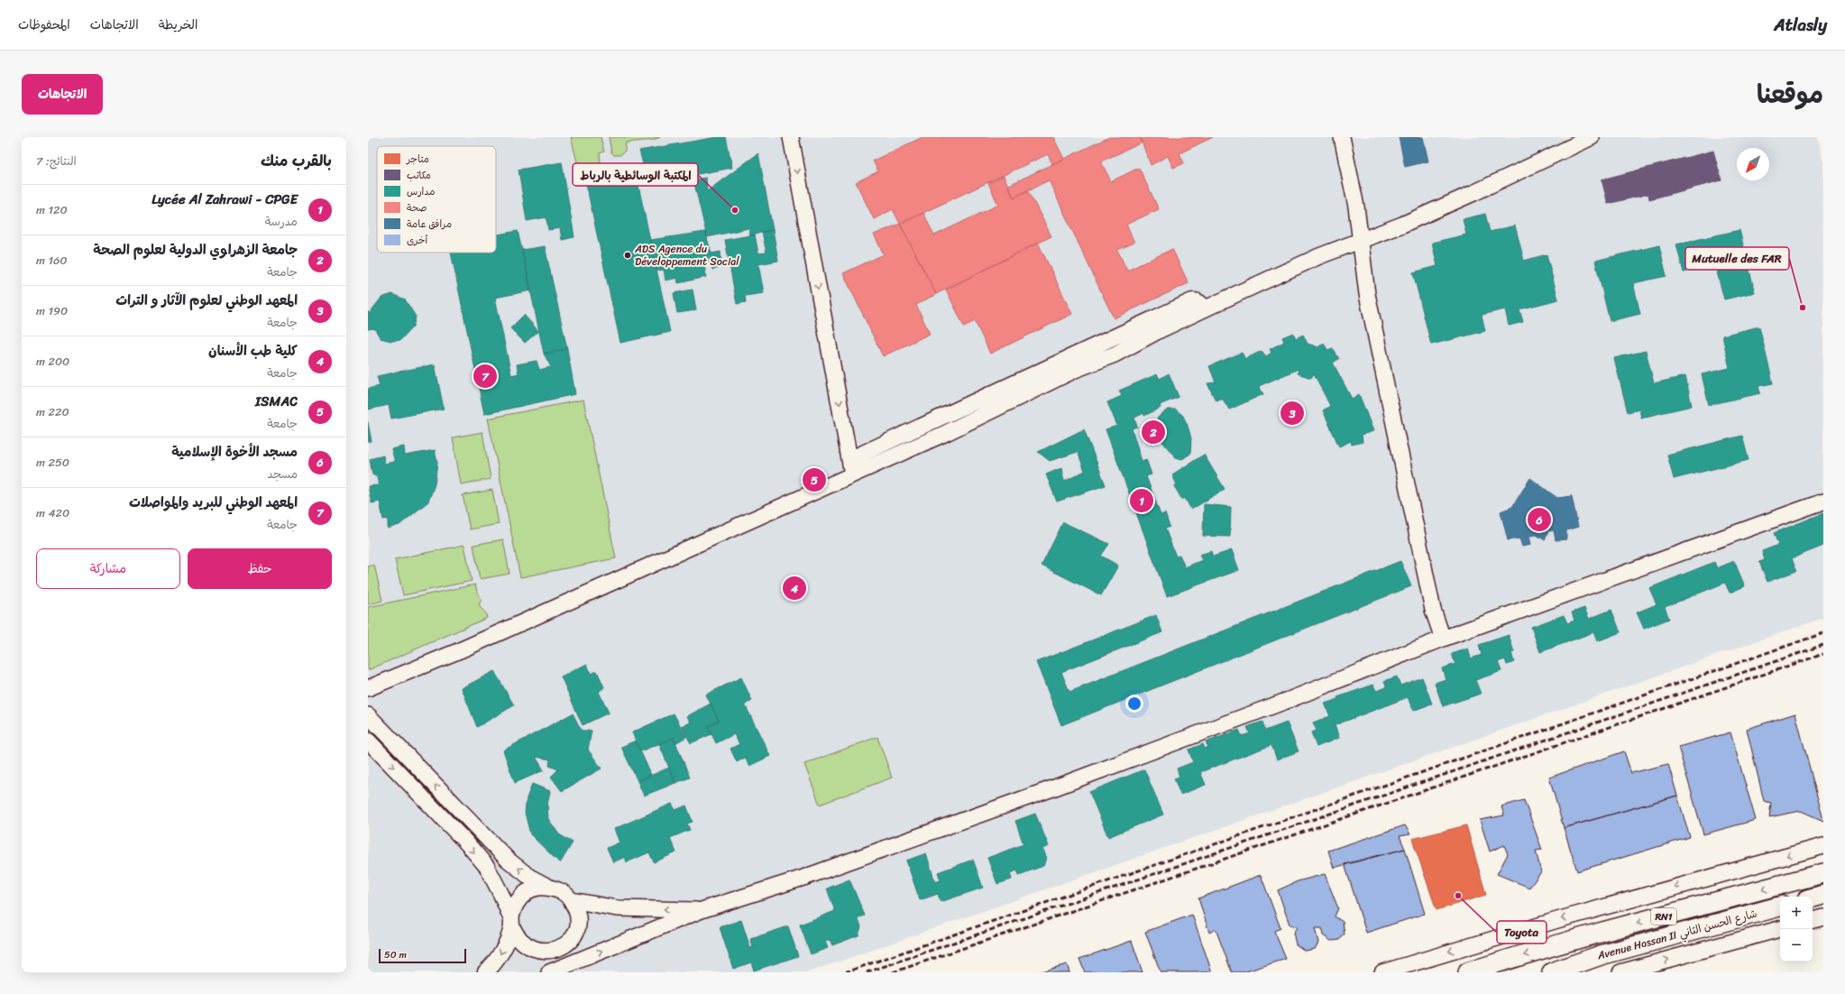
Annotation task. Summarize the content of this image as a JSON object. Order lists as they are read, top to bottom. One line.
{"streets":{"main road":["RN1","Avenue Hassan II شارع الحسن الثاني"]},"places":["المكتبة الوسائطية بالرباط","ADS Agence du Développement Social","Mutuelle des FAR","Toyota"],"legend":["متاجر","مكاتب","مدارس","صحة","مرافق عامة","أخرى"],"scale_bar":"50 m","north":"bottom left","page":{"header":"Atlasly","nav":["الخريطة","الاتجاهات","المحفوظات"],"title":"موقعنا","buttons":["الاتجاهات",["حفظ","مشاركة"]],"heading":["بالقرب منك","النتائج: 7"],"list":[{"mark":"1","name":"Lycée Al Zahrawi - CPGE","note":"مدرسة","value":"120 m"},{"mark":"2","name":"جامعة الزهراوي الدولية لعلوم الصحة","note":"جامعة","value":"160 m"},{"mark":"3","name":"المعهد الوطني لعلوم الآثار و التراث","note":"جامعة","value":"190 m"},{"mark":"4","name":"كلية طب الأسنان","note":"جامعة","value":"200 m"},{"mark":"5","name":"ISMAC","note":"جامعة","value":"220 m"},{"mark":"6","name":"مسجد الأخوة الإسلامية","note":"مسجد","value":"250 m"},{"mark":"7","name":"المعهد الوطني للبريد والمواصلات","note":"جامعة","value":"420 m"}],"pins":["7","3","2","5","1","6","4"],"map_buttons":["+","−"],"scale":"50 m"}}
